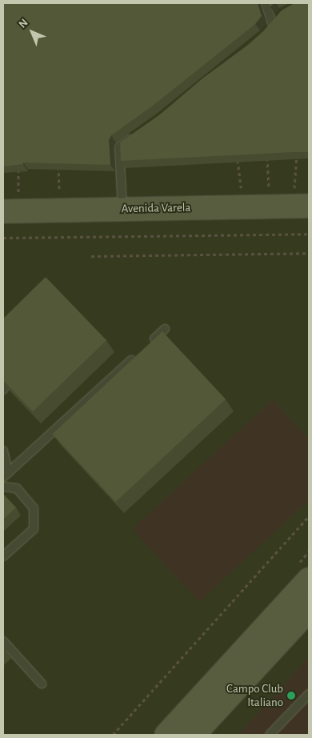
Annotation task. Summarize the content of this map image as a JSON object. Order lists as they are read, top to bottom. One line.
{"streets":{"main road":["Avenida Varela"]},"places":["Campo Club Italiano"],"north":"top left"}
